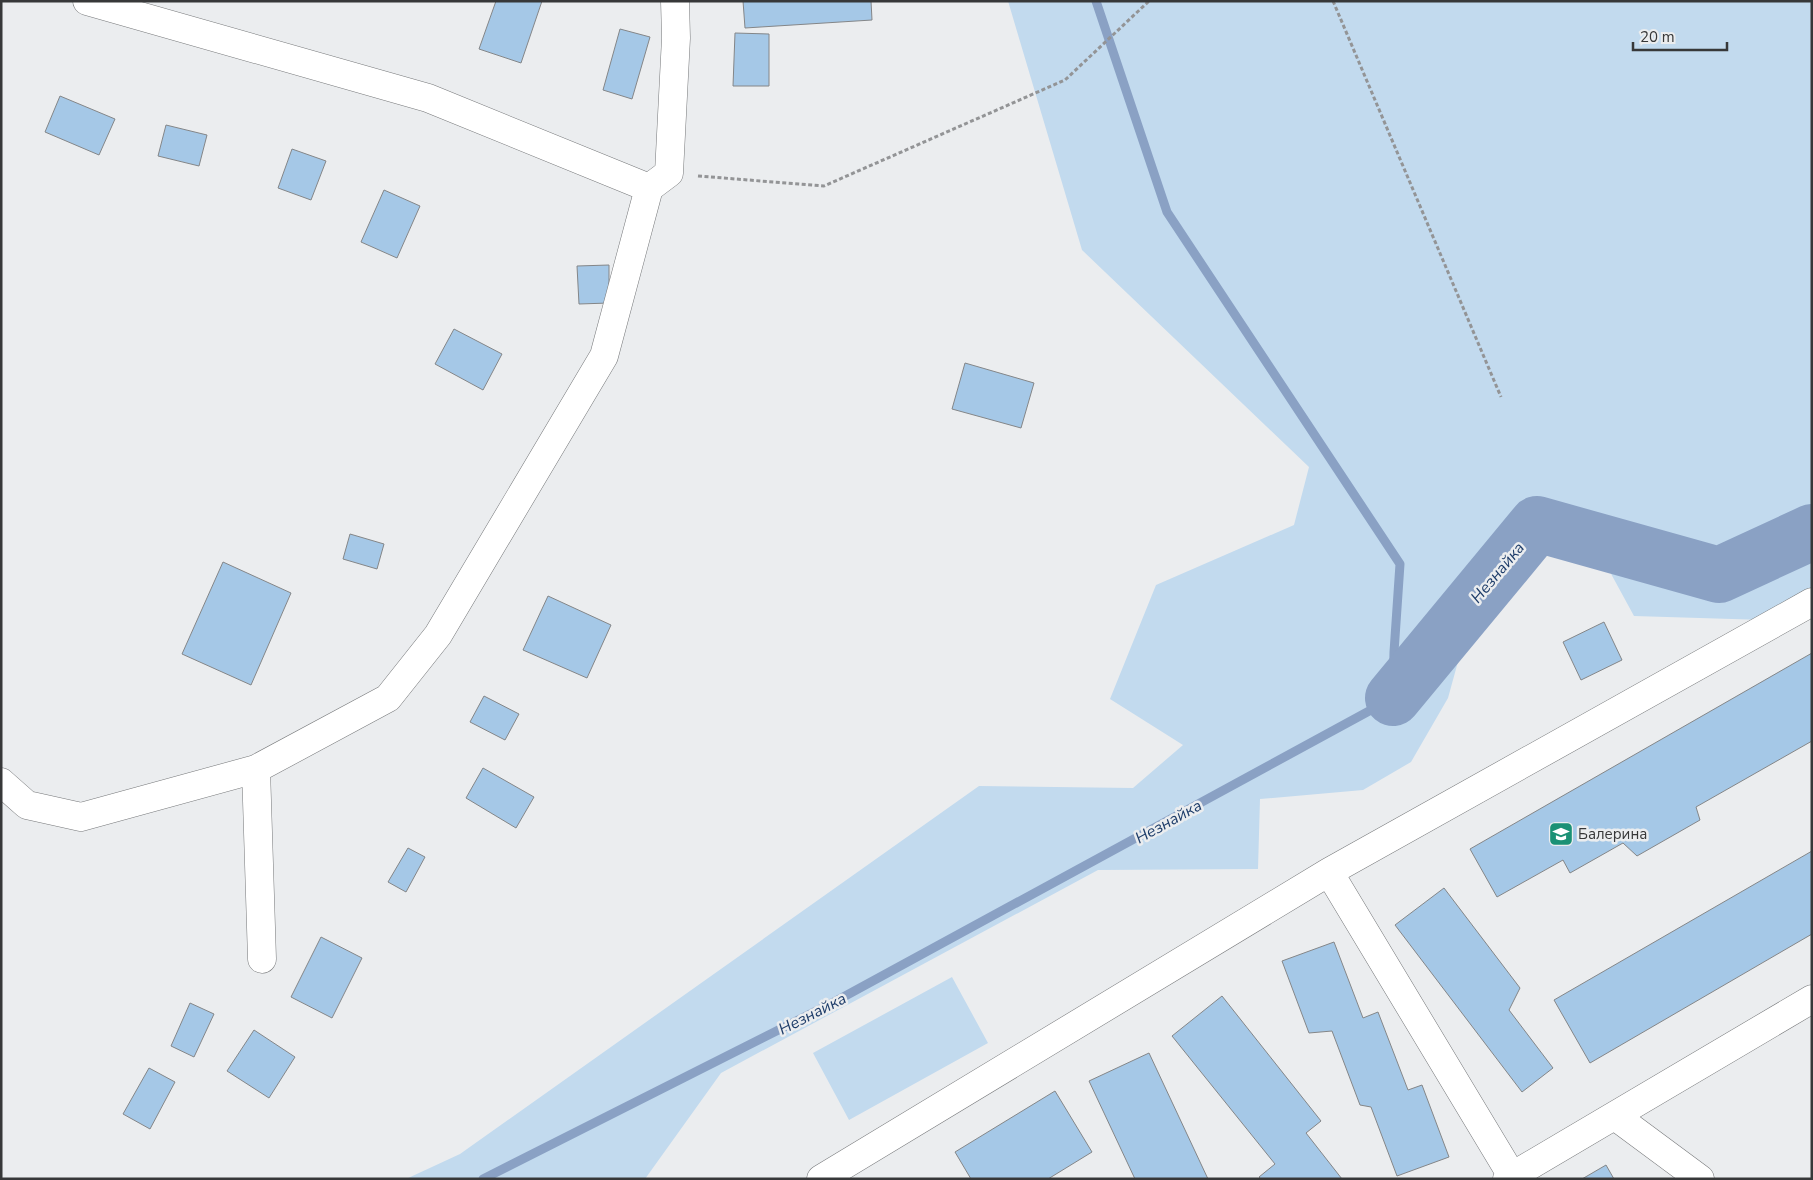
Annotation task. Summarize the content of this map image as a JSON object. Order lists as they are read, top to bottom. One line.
{"water":["Незнайка"],"places":{"school or university":["Балерина"]},"scale_bar":"20 m"}
